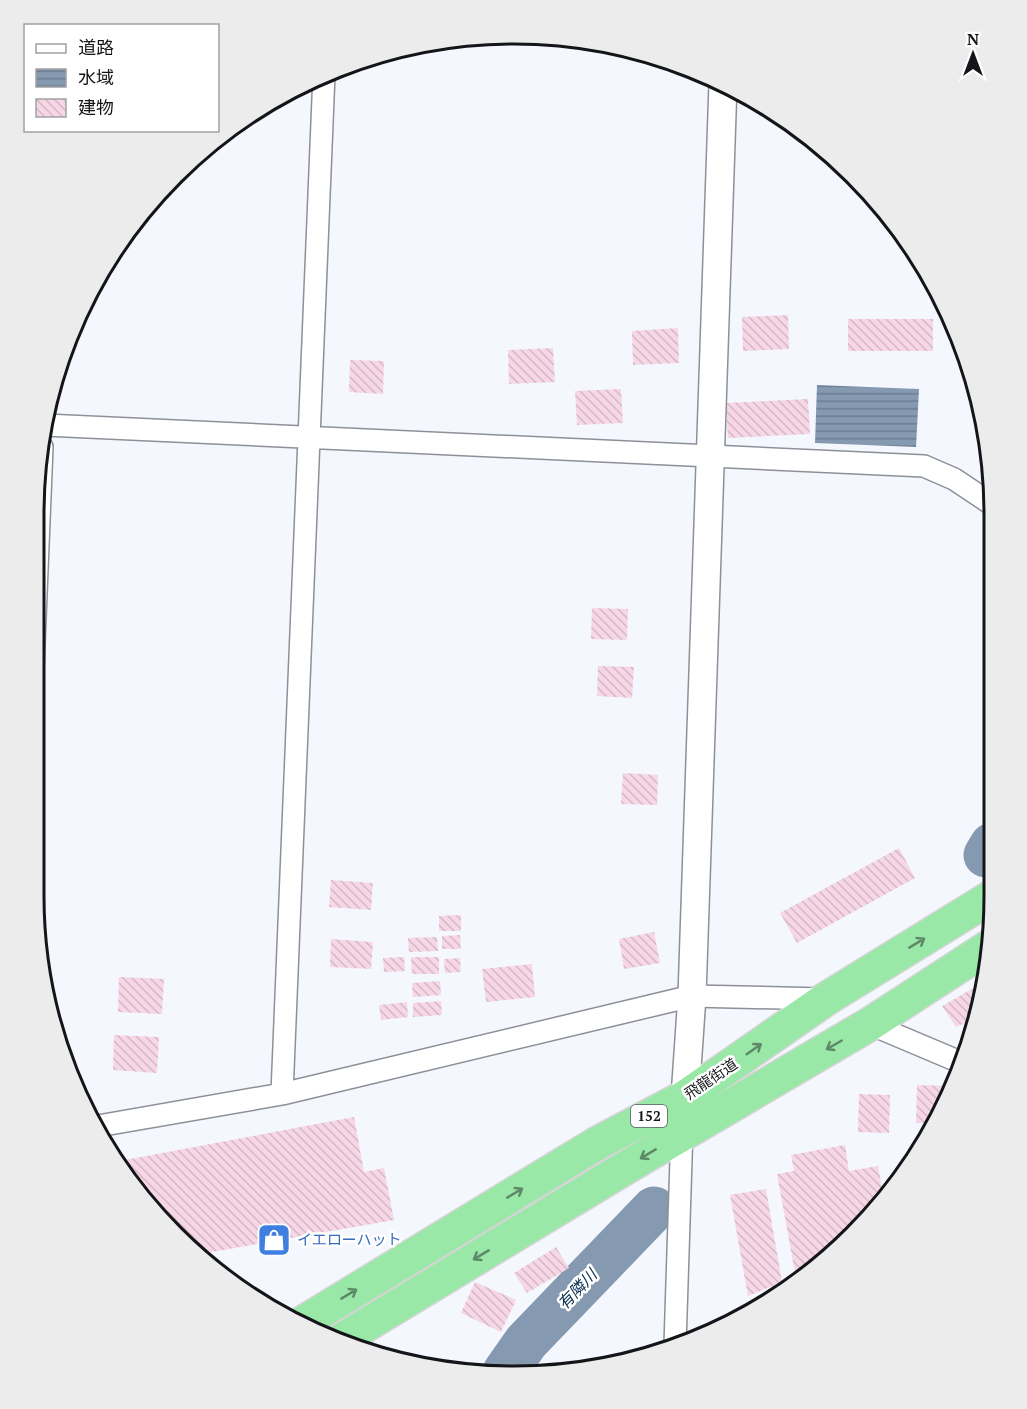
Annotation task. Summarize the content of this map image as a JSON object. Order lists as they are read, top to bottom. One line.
{"streets":{"highway":["飛龍街道","152"]},"water":["有隣川"],"places":{"shop":["イエローハット"]},"legend":["道路","水域","建物"],"north":"top"}
